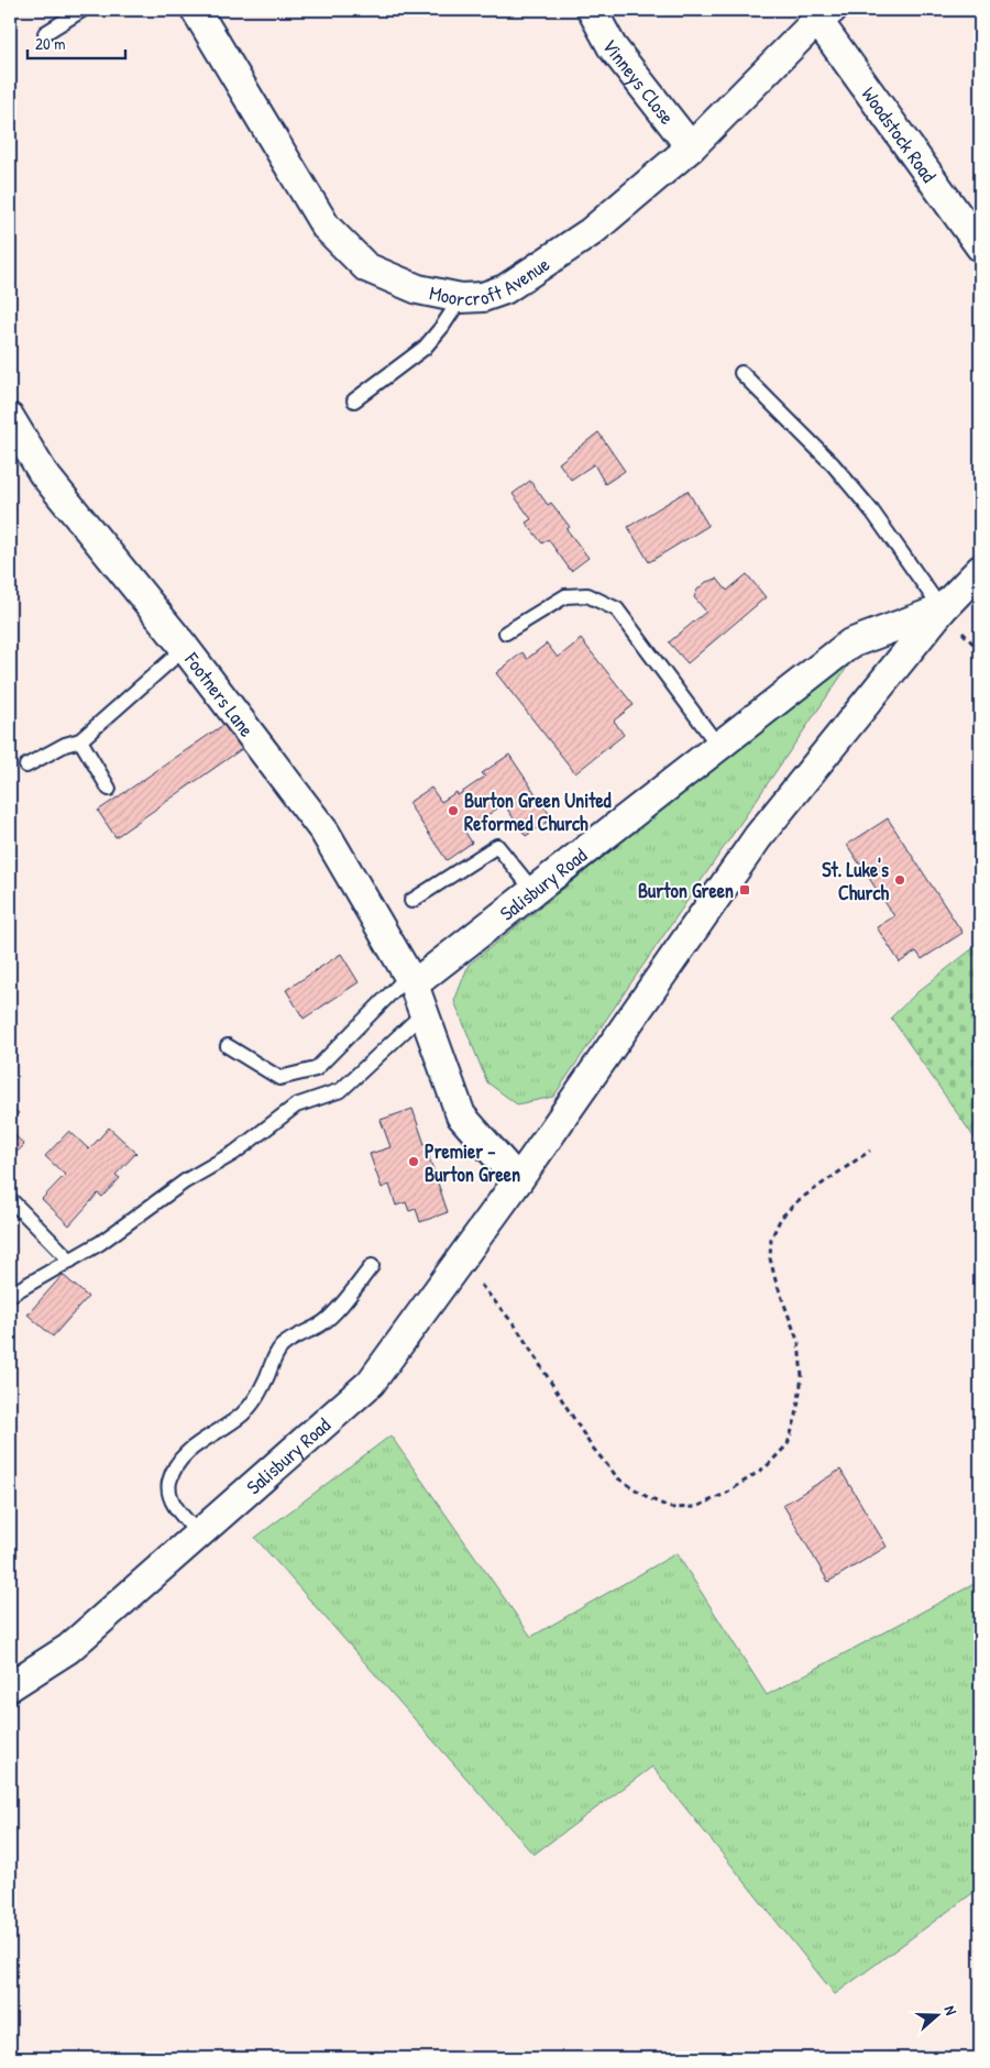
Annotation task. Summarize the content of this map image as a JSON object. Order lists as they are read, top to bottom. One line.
{"streets":{"street":["Vinneys Close","Woodstock Road","Moorcroft Avenue","Footners Lane","Salisbury Road"]},"crossings":[["Vinneys Close","Moorcroft Avenue"],["Woodstock Road","Moorcroft Avenue"],["Footners Lane","Salisbury Road"]],"places":{"other":["Burton Green United Reformed Church","St. Luke's Church","Premier - Burton Green"],"transit":["Burton Green"]},"scale_bar":"20 m","north":"right"}
